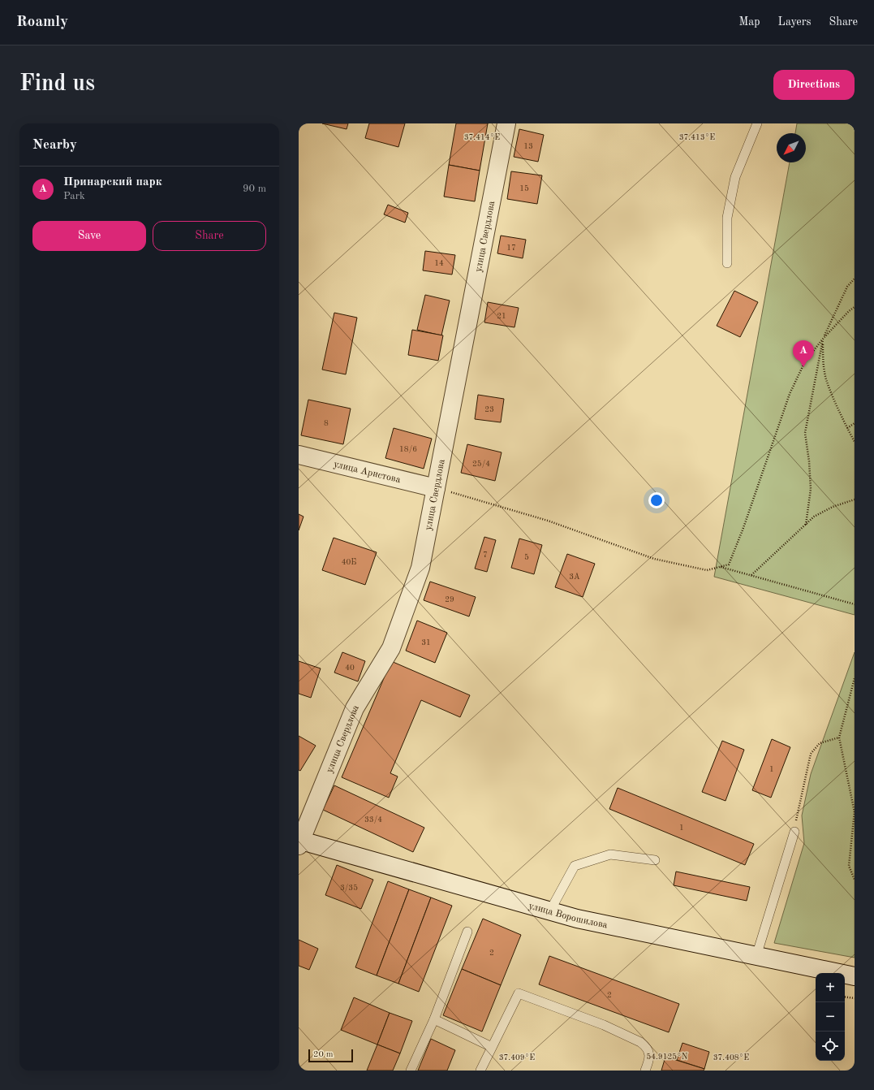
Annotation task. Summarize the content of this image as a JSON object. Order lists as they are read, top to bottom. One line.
{"streets":{"street":["улица Свердлова","улица Аристова","улица Ворошилова"]},"crossings":[["улица Свердлова","улица Аристова"],["улица Свердлова","улица Ворошилова"]],"house_numbers":["13","15","17","14","21","23","8","18/6","25/4","7","5","40Б","3А","29","31","40","1","33/4","1","3/35","2","2"],"scale_bar":"20 m","north":"bottom left","page":{"header":"Roamly","nav":["Map","Layers","Share"],"buttons":["Directions",["Save","Share"]],"title":"Find us","heading":"Nearby","list":[{"mark":"A","name":"Принарский парк","note":"Park","value":"90 m"}],"pins":"A","map_buttons":["+","−"],"scale":"20 m"},"coordinates":["37.414°E","37.413°E","54.9125°N","37.409°E","37.408°E"]}
